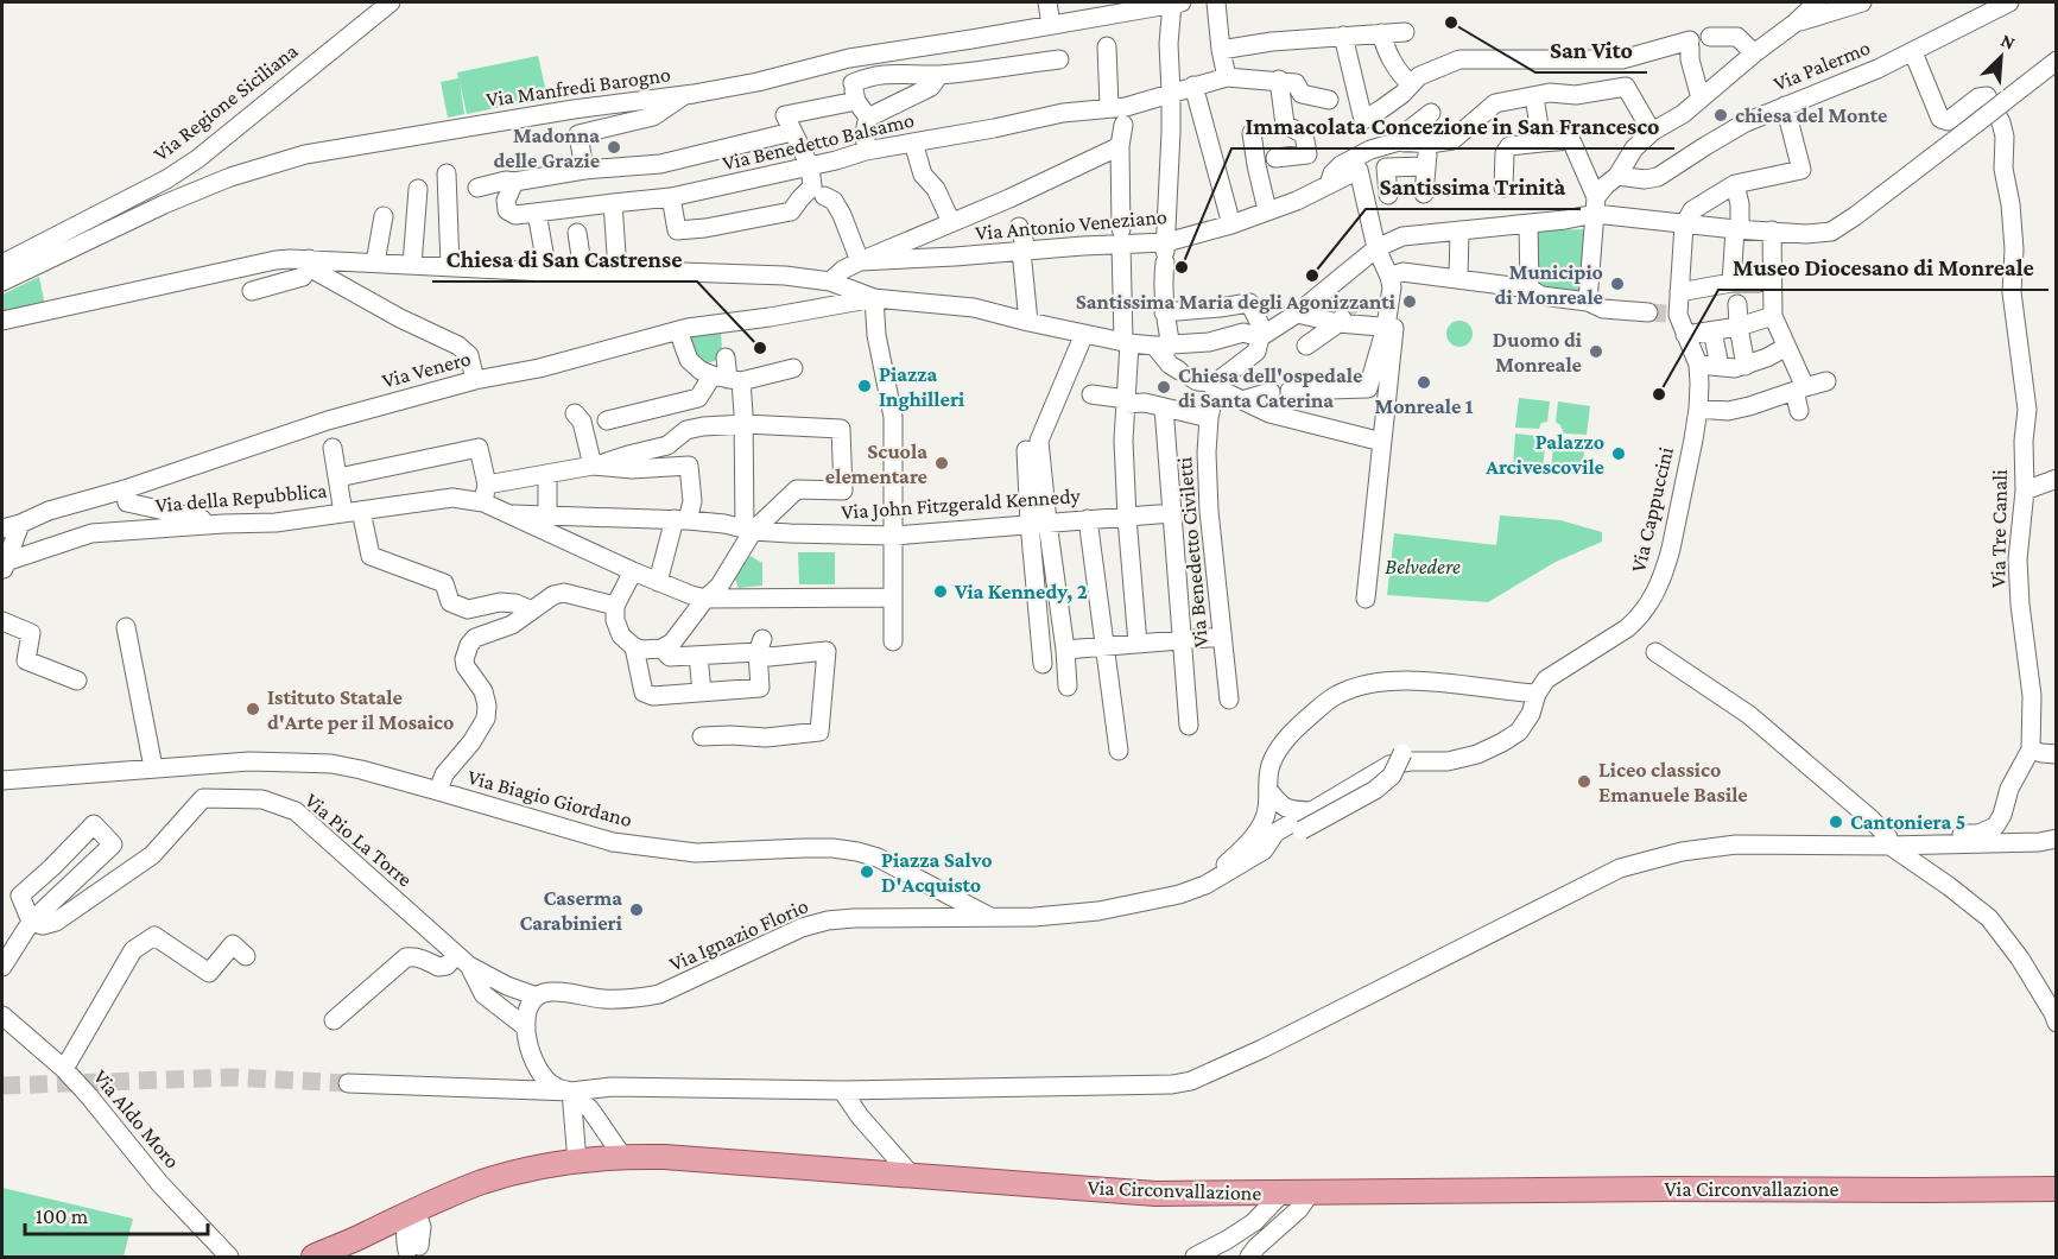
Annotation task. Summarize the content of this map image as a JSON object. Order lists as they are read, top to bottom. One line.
{"streets":{"main road":["Via Circonvallazione"],"street":["Via Palermo","Via Manfredi Barogno","Via Regione Siciliana","Via Benedetto Balsamo","Via Antonio Veneziano","Via Venero","Via della Repubblica","Via John Fitzgerald Kennedy","Via Cappuccini","Via Tre Canali","Via Benedetto Civiletti","Via Biagio Giordano","Via Pio La Torre","Via Ignazio Florio","Via Aldo Moro"]},"crossings":[["Via della Repubblica","Via John Fitzgerald Kennedy"],["Via Cappuccini","Via Ignazio Florio"],["Via Biagio Giordano","Via Ignazio Florio"]],"parks":["Belvedere"],"places":["San Vito","chiesa del Monte","Madonna delle Grazie","Immacolata Concezione in San Francesco","Santissima Trinità","Municipio di Monreale","Santissima Maria degli Agonizzanti","Chiesa di San Castrense","Duomo di Monreale","Monreale 1","Piazza Inghilleri","Chiesa dell'ospedale di Santa Caterina","Museo Diocesano di Monreale","Palazzo Arcivescovile","Scuola elementare","Via Kennedy, 2","Istituto Statale d'Arte per il Mosaico","Liceo classico Emanuele Basile","Cantoniera 5","Piazza Salvo D'Acquisto","Caserma Carabinieri"],"scale_bar":"100 m","north":"top right"}
